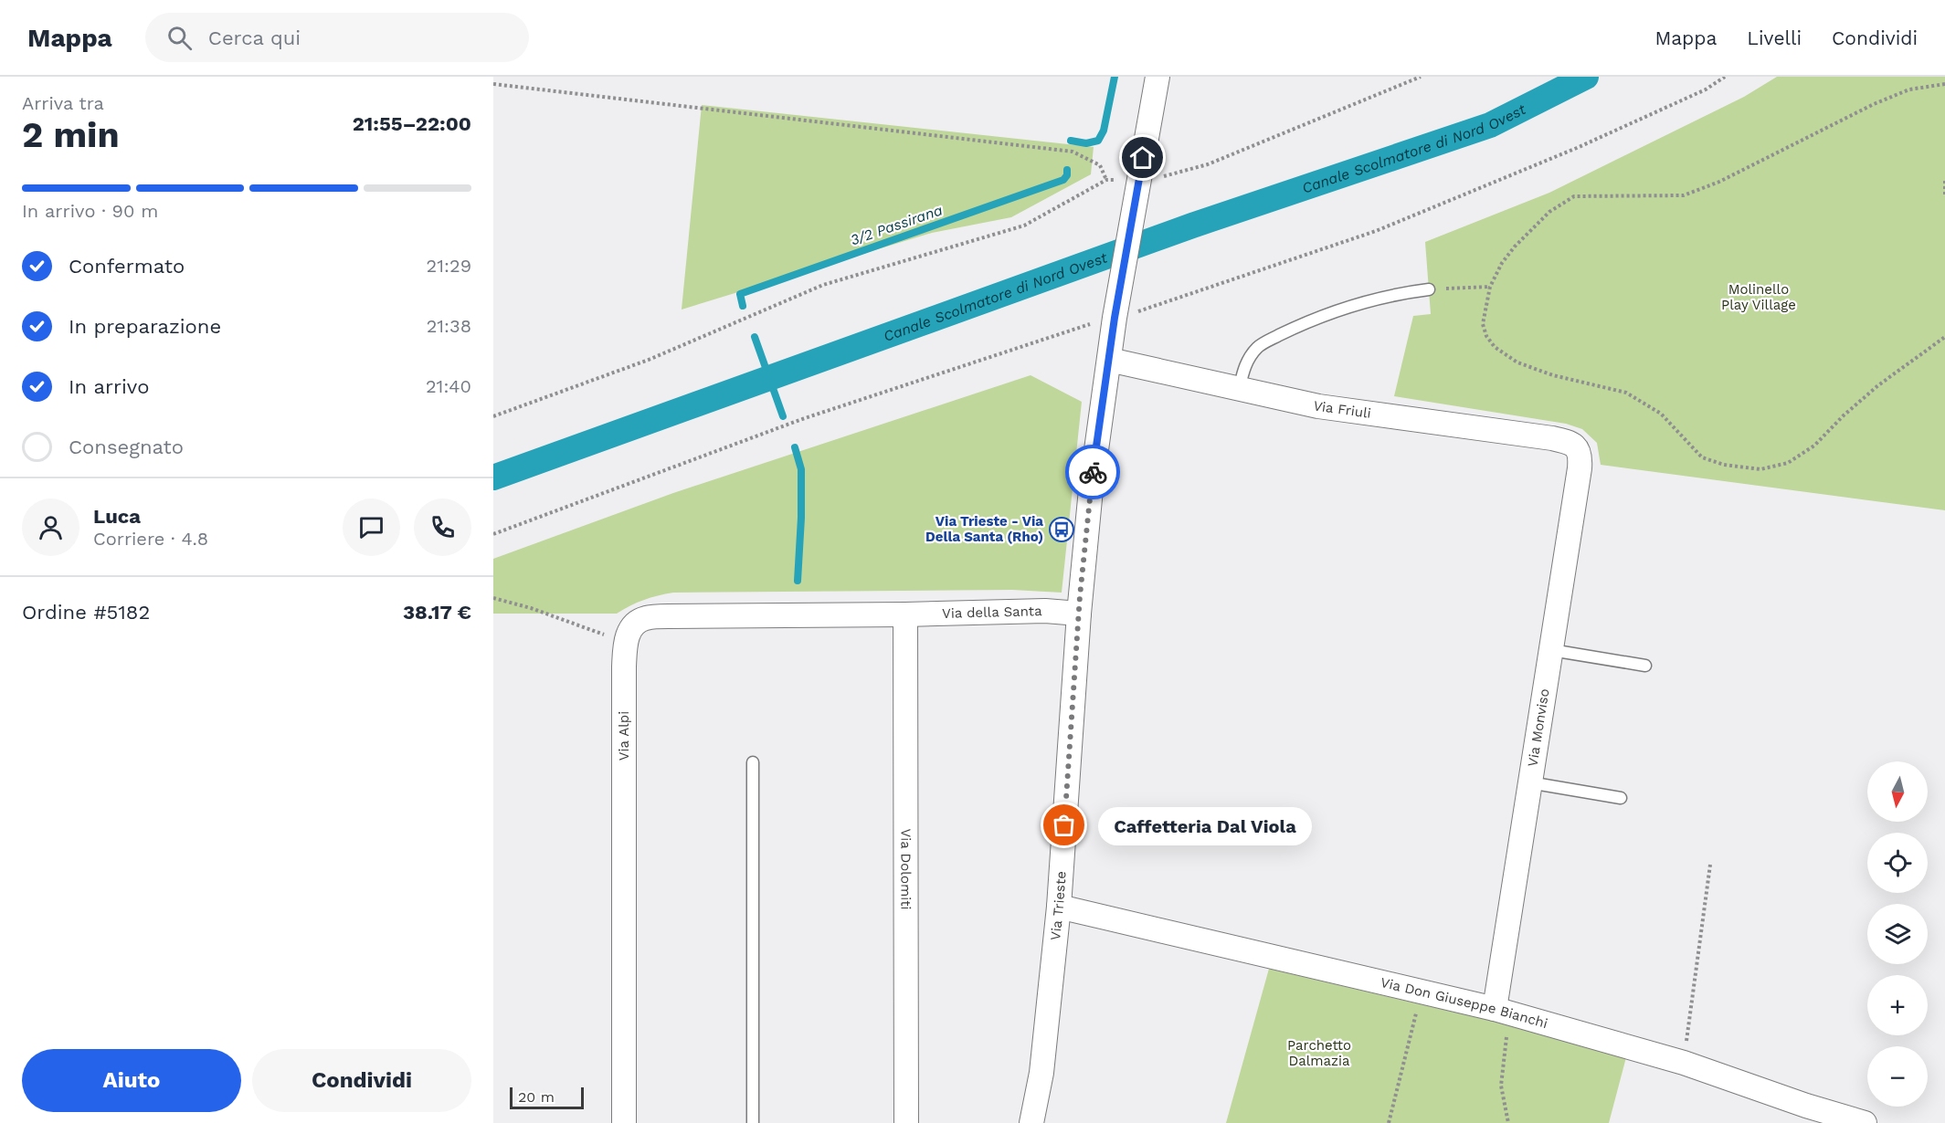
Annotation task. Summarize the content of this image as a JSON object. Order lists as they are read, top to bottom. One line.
{"streets":{"street":["Via Friuli","Via della Santa","Via Monviso","Via Alpi","Via Dolomiti","Via Trieste","Via Don Giuseppe Bianchi"]},"crossings":[["Via Friuli","Via Monviso"],["Via Friuli","Via Trieste"],["Via della Santa","Via Dolomiti"],["Via della Santa","Via Trieste"],["Via Monviso","Via Don Giuseppe Bianchi"],["Via Trieste","Via Don Giuseppe Bianchi"]],"water":["Canale Scolmatore di Nord Ovest","3/2 Passirana"],"parks":["Molinello Play Village","Parchetto Dalmazia"],"places":{"bus stop":["Via Trieste - Via Della Santa (Rho)"],"other":["Caffetteria Dal Viola"]},"scale_bar":"20 m","north":"bottom","page":{"header":"Mappa","search":"Cerca qui","nav":["Mappa","Livelli","Condividi"],"heading":["2 min","Arriva tra","21:55–22:00"],"panel":["Luca","Corriere · 4.8","Ordine #5182","38.17 €"],"bar":"In arrivo · 90 m","list":[["Confermato","21:29"],["In preparazione","21:38"],["In arrivo","21:40"],"Consegnato"],"map_buttons":["+","−"],"bubble":"Caffetteria Dal Viola","buttons":["Aiuto","Condividi"],"scale":"20 m"}}
